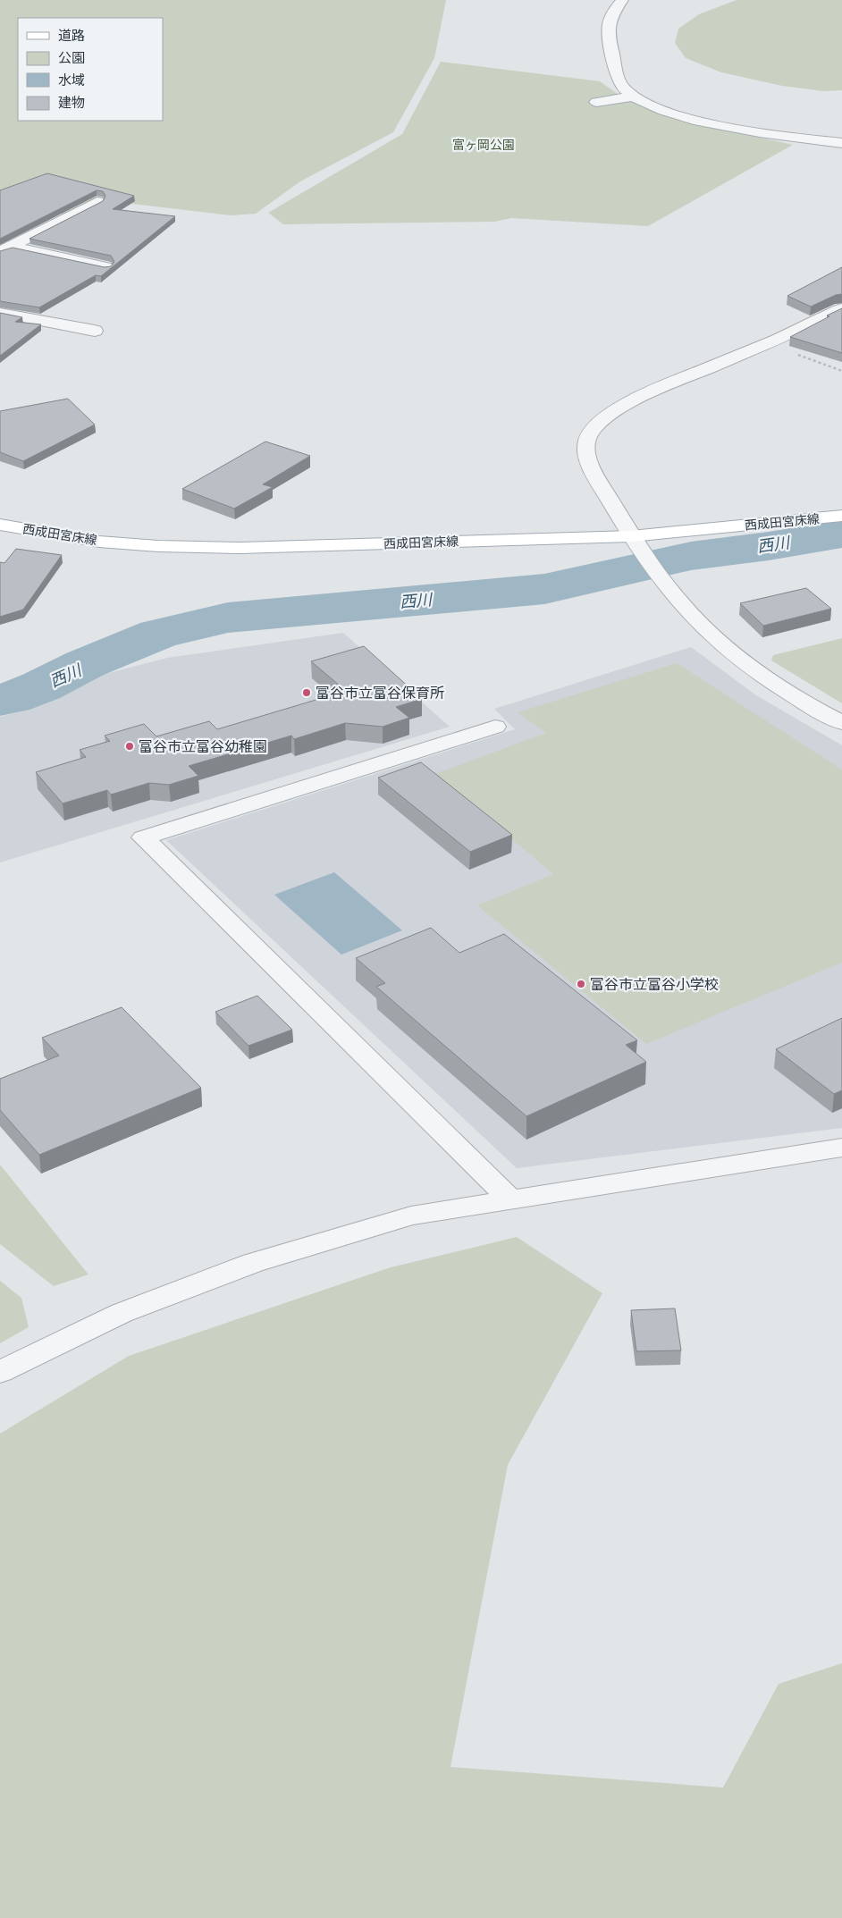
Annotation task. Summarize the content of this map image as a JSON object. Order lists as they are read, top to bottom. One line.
{"streets":{"main road":["西成田宮床線"]},"water":["西川"],"parks":["富ヶ岡公園"],"places":["富谷市立富谷保育所","富谷市立富谷幼稚園","富谷市立富谷小学校"],"legend":["道路","公園","水域","建物"]}
